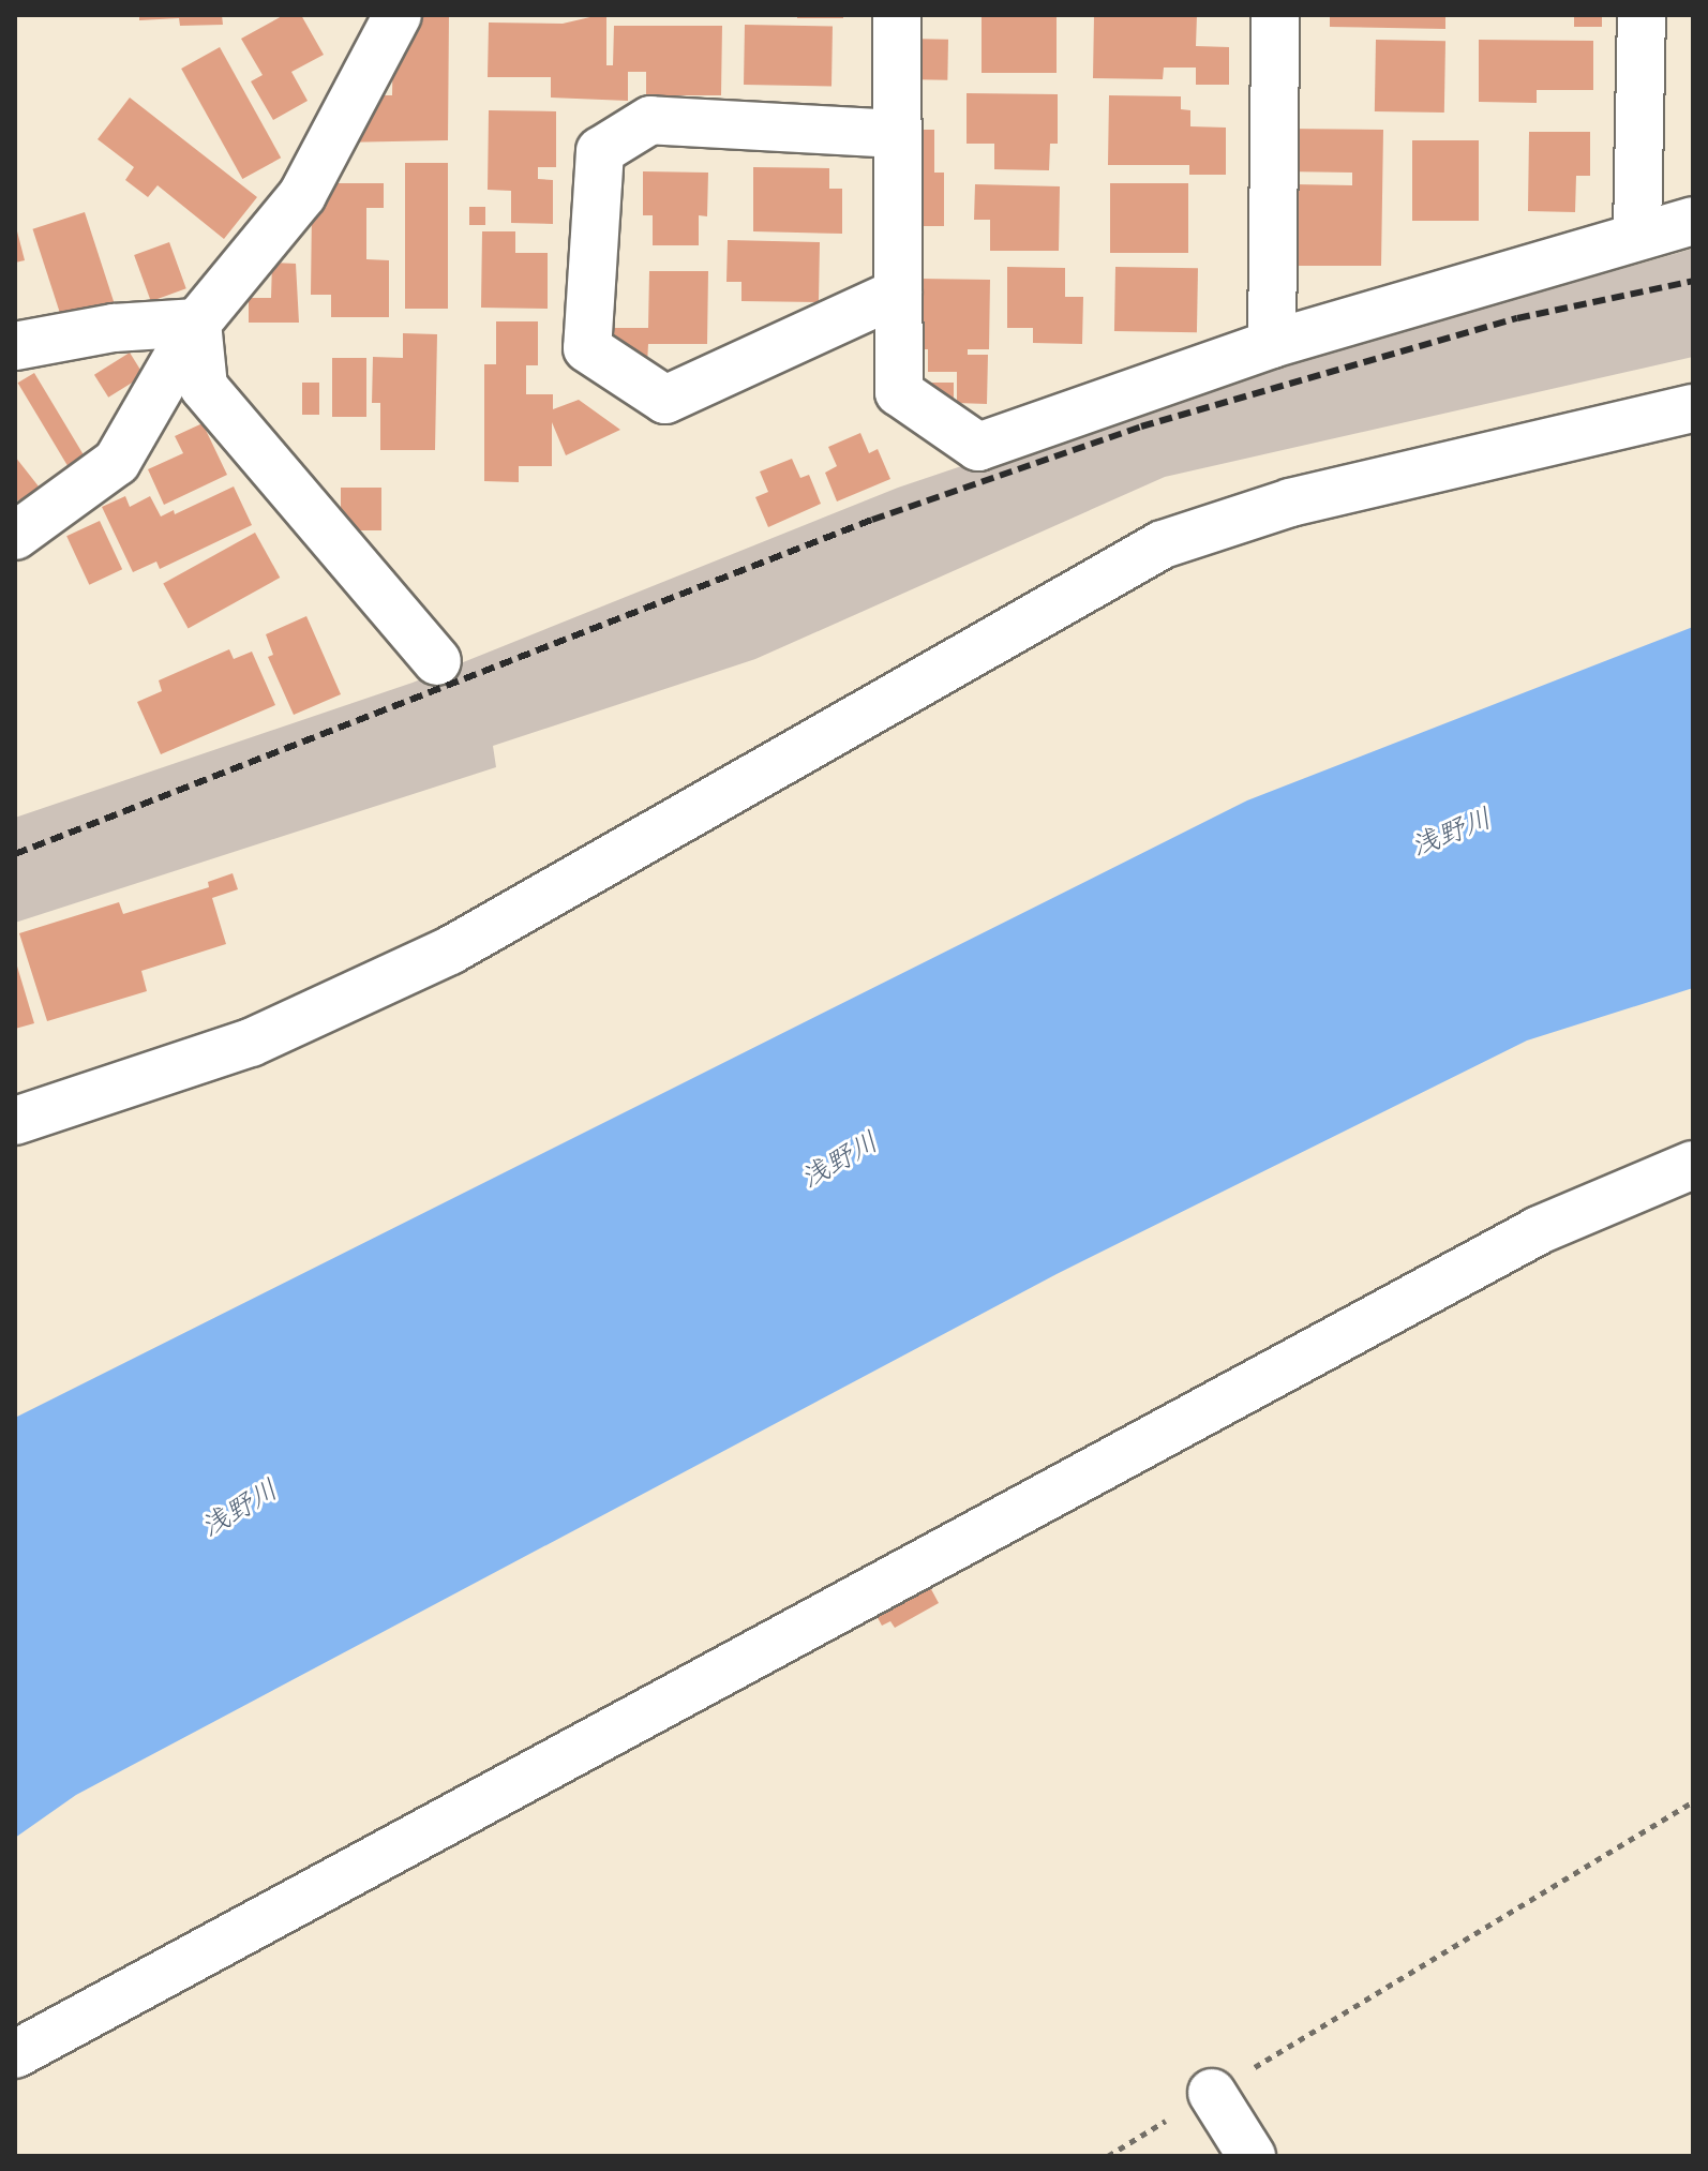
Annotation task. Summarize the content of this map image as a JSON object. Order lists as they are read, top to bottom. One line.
{"water":["浅野川"]}
